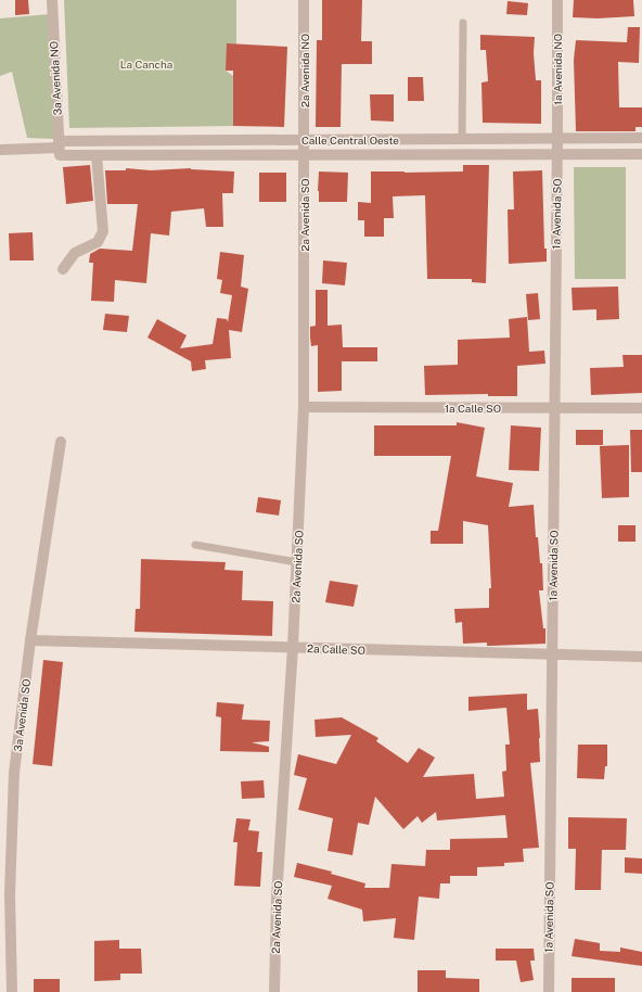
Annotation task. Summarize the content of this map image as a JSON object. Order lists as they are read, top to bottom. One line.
{"streets":{"street":["1a Avenida NO","2a Avenida NO","3a Avenida NO","Calle Central Oeste","1a Avenida SO","2a Avenida SO","1a Calle SO","2a Calle SO","3a Avenida SO"]},"crossings":[["1a Avenida NO","Calle Central Oeste"],["1a Avenida NO","1a Avenida SO"],["2a Avenida NO","Calle Central Oeste"],["2a Avenida NO","2a Avenida SO"],["3a Avenida NO","Calle Central Oeste"],["Calle Central Oeste","1a Avenida SO"],["Calle Central Oeste","2a Avenida SO"],["1a Avenida SO","1a Calle SO"],["1a Avenida SO","2a Calle SO"],["2a Avenida SO","1a Calle SO"],["2a Avenida SO","2a Calle SO"],["2a Calle SO","3a Avenida SO"]],"parks":["La Cancha"]}
